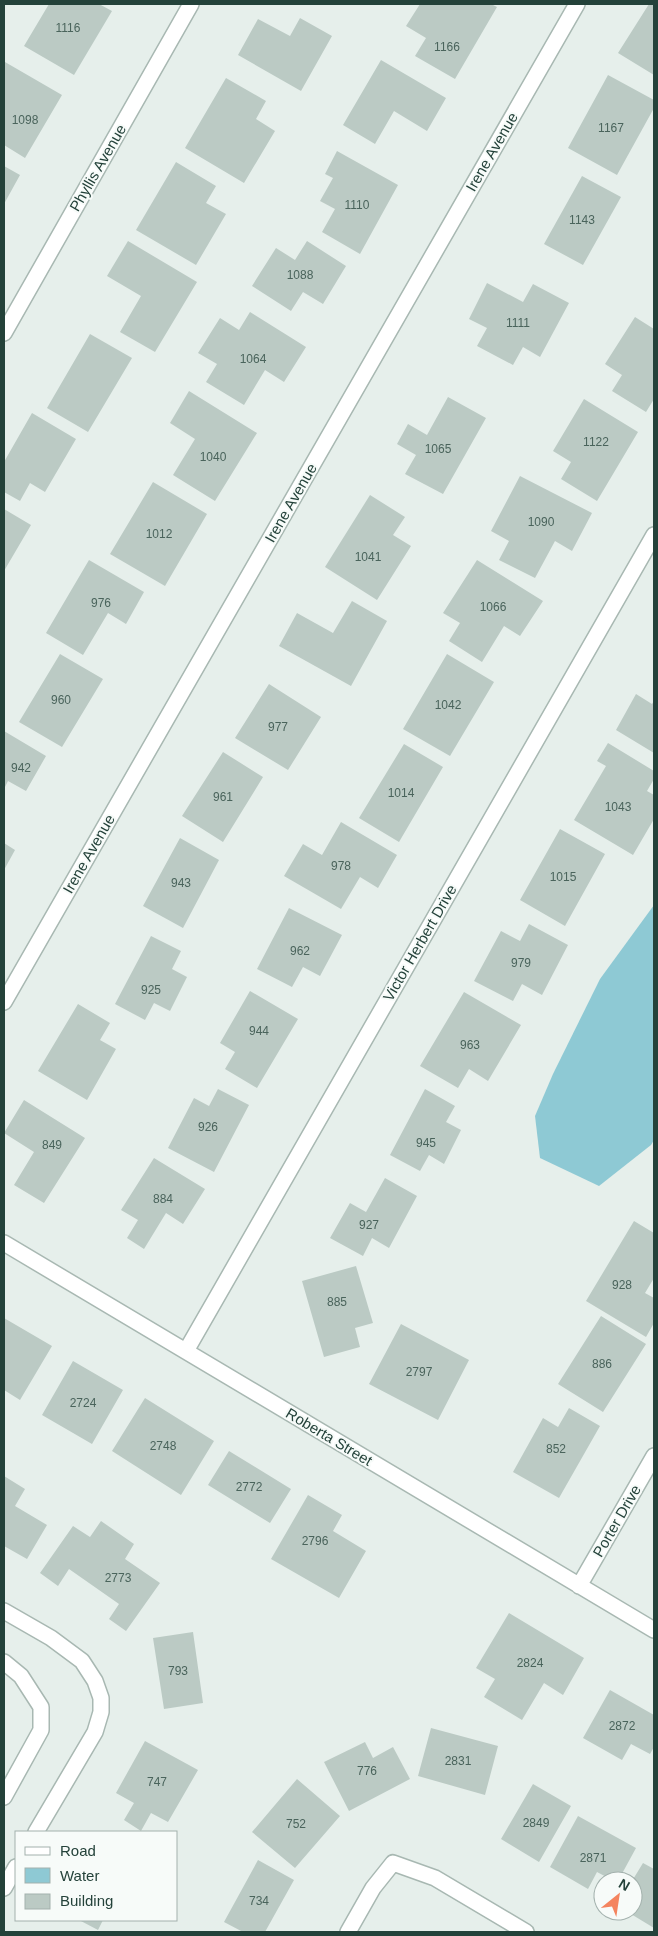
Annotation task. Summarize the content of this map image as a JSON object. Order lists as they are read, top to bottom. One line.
{"streets":{"street":["Irene Avenue","Phyllis Avenue","Victor Herbert Drive","Roberta Street","Porter Drive"]},"crossings":[["Victor Herbert Drive","Roberta Street"],["Roberta Street","Porter Drive"]],"house_numbers":["1116","1166","1098","1167","1110","1143","1088","1111","1064","1122","1065","1040","1090","1012","1041","976","1066","960","1042","977","942","1014","961","1043","978","1015","943","962","979","925","944","963","926","945","849","884","927","928","885","886","2797","2724","2748","852","2772","2796","2773","2824","793","2872","2831","776","747","2849","752","2871","734"],"legend":["Road","Water","Building"],"north":"top right"}
